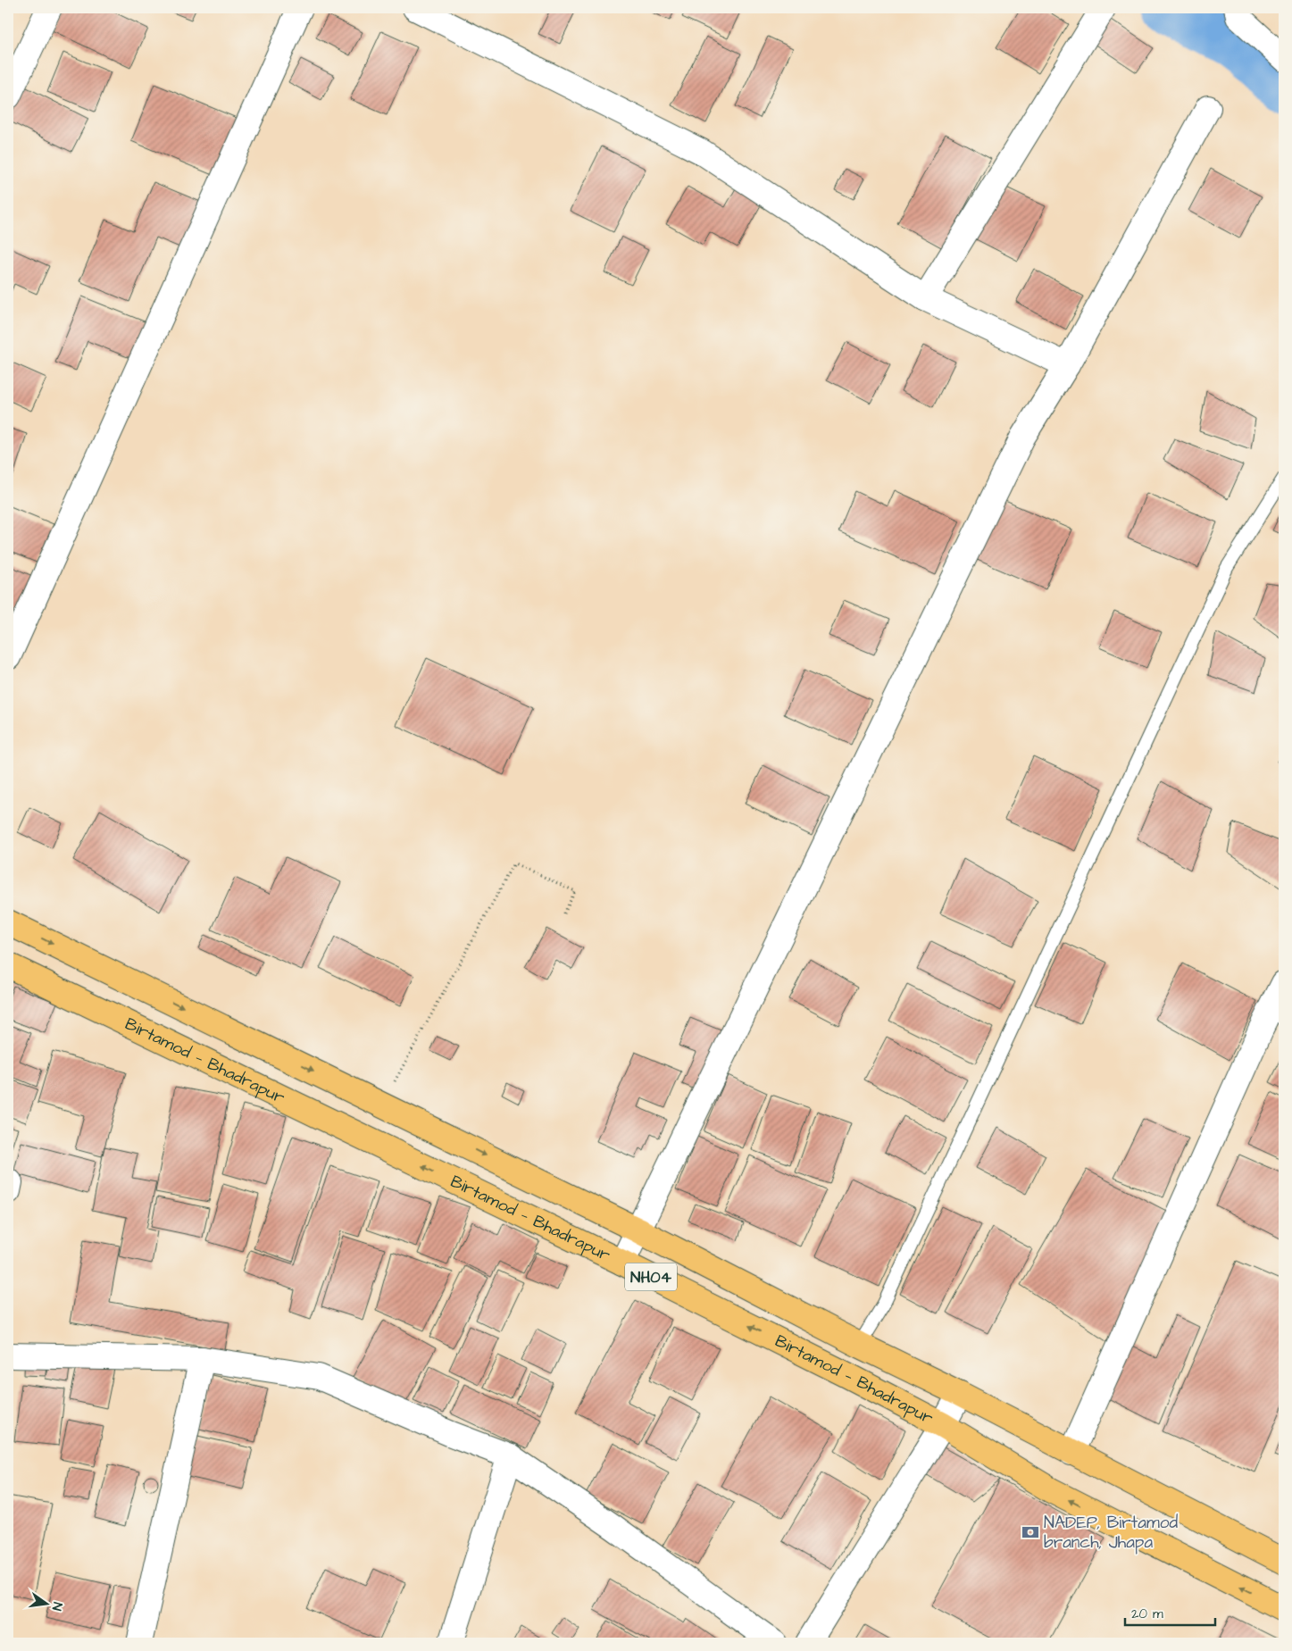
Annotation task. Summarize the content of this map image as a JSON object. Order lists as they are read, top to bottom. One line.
{"streets":{"main road":["Birtamod — Bhadrapur","NH04"]},"places":{"bank":["NADEP, Birtamod branch, Jhapa"]},"scale_bar":"20 m","north":"right"}
